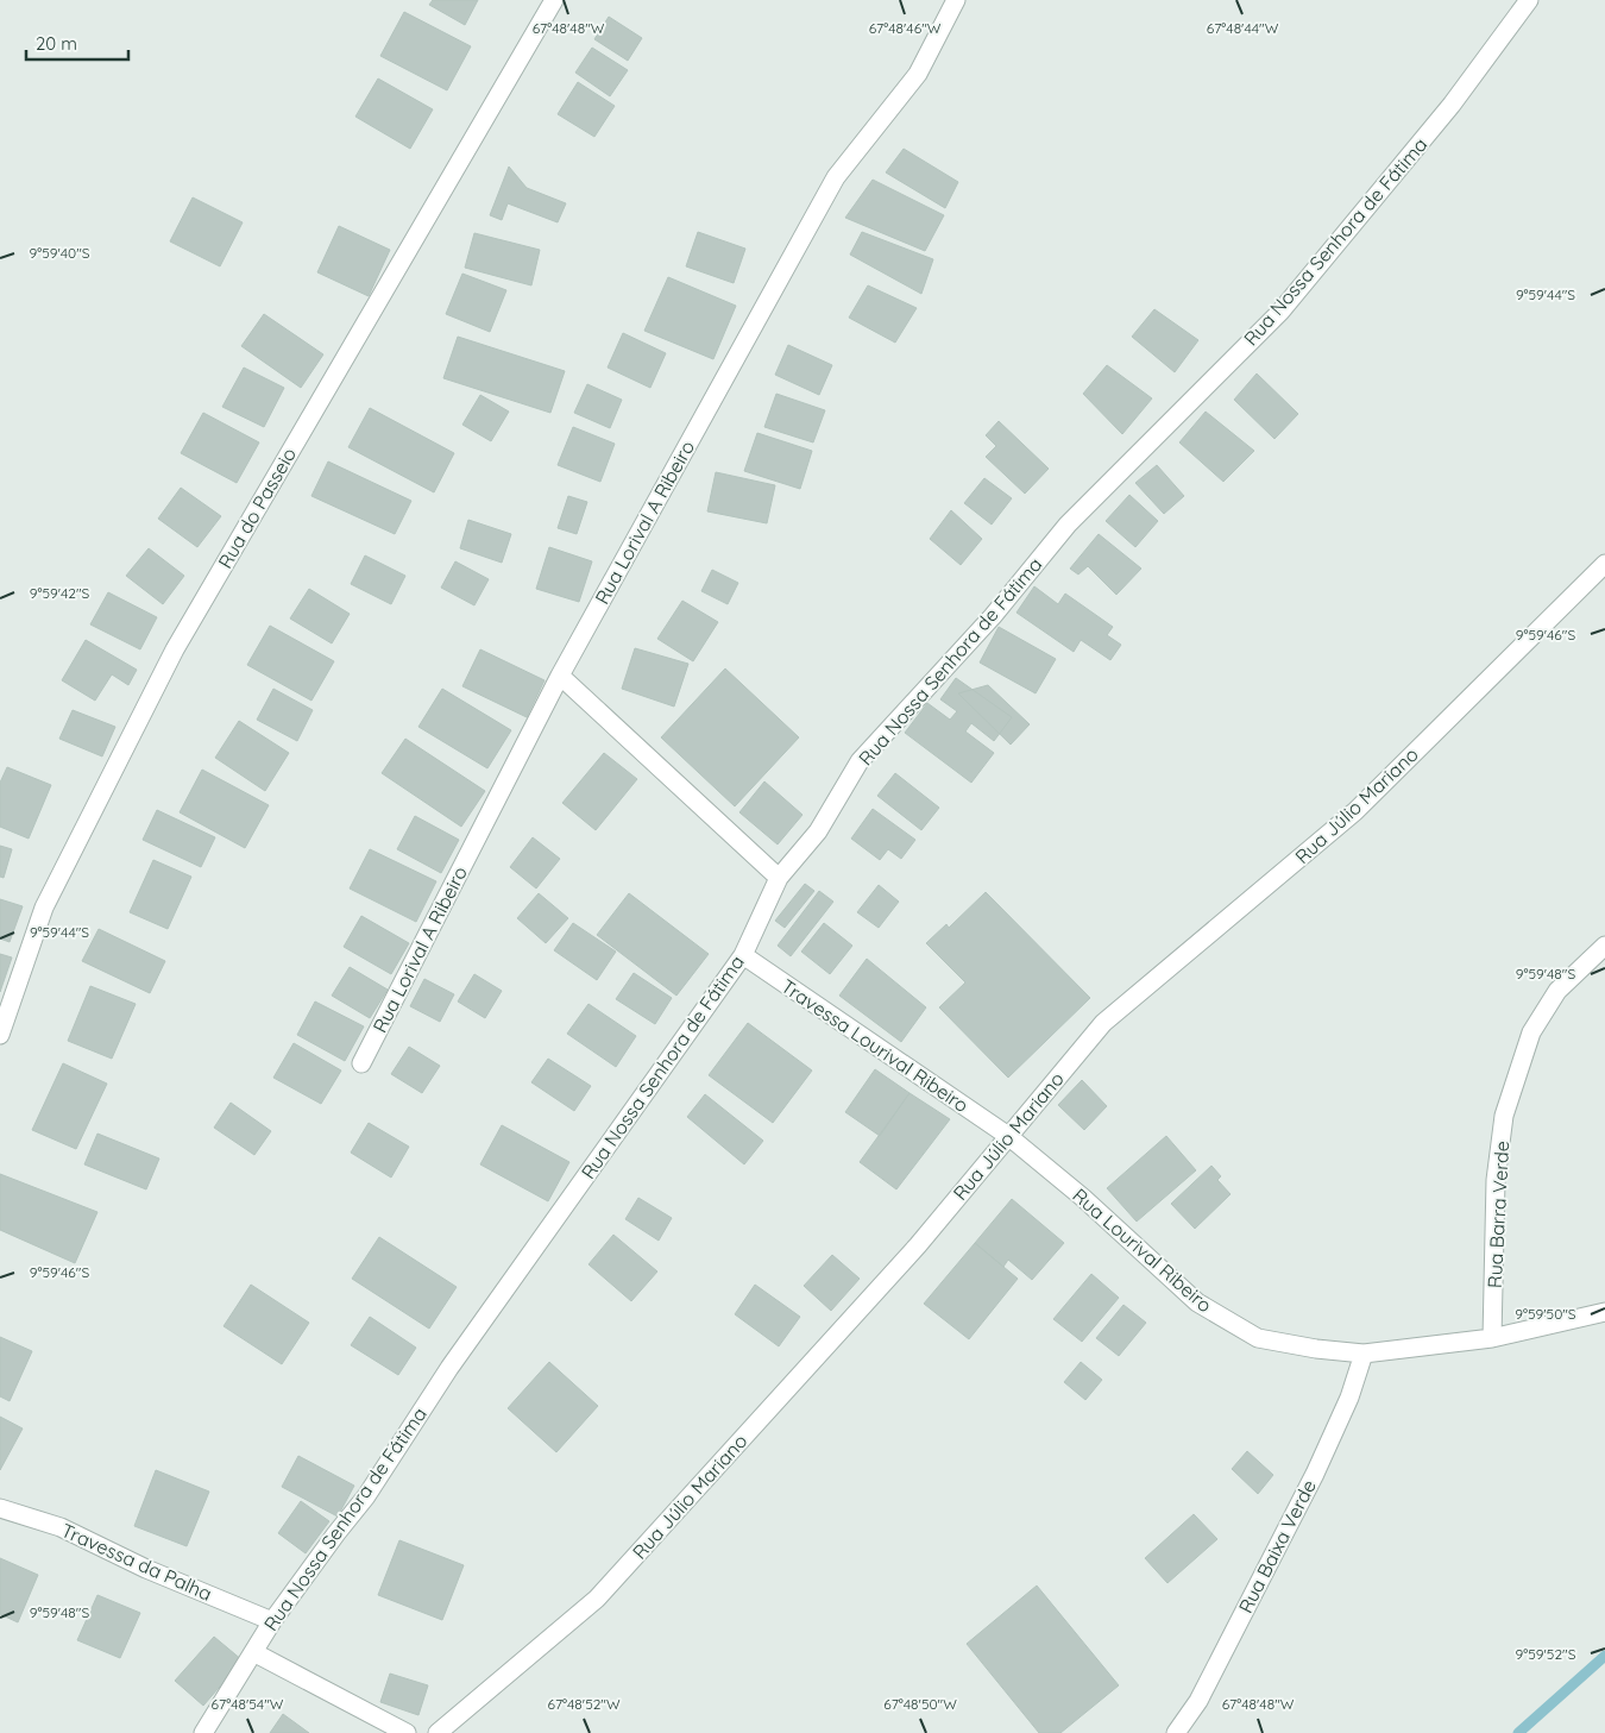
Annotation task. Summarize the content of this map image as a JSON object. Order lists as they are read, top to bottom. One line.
{"streets":{"street":["Rua Nossa Senhora de Fátima","Rua do Passeio","Rua Lorival A Ribeiro","Rua Júlio Mariano","Travessa Lourival Ribeiro","Rua Barra Verde","Rua Lourival Ribeiro","Rua Baixa Verde","Travessa da Palha"]},"crossings":[["Rua Nossa Senhora de Fátima","Travessa Lourival Ribeiro"],["Rua Nossa Senhora de Fátima","Travessa da Palha"],["Rua Júlio Mariano","Travessa Lourival Ribeiro"],["Rua Júlio Mariano","Rua Lourival Ribeiro"],["Travessa Lourival Ribeiro","Rua Lourival Ribeiro"],["Rua Barra Verde","Rua Lourival Ribeiro"],["Rua Lourival Ribeiro","Rua Baixa Verde"]],"scale_bar":"20 m","coordinates":["67°48'48\"W","67°48'46\"W","67°48'44\"W","9°59'40\"S","9°59'44\"S","9°59'42\"S","9°59'46\"S","9°59'48\"S","9°59'50\"S","9°59'52\"S","67°48'54\"W","67°48'52\"W","67°48'50\"W"]}
